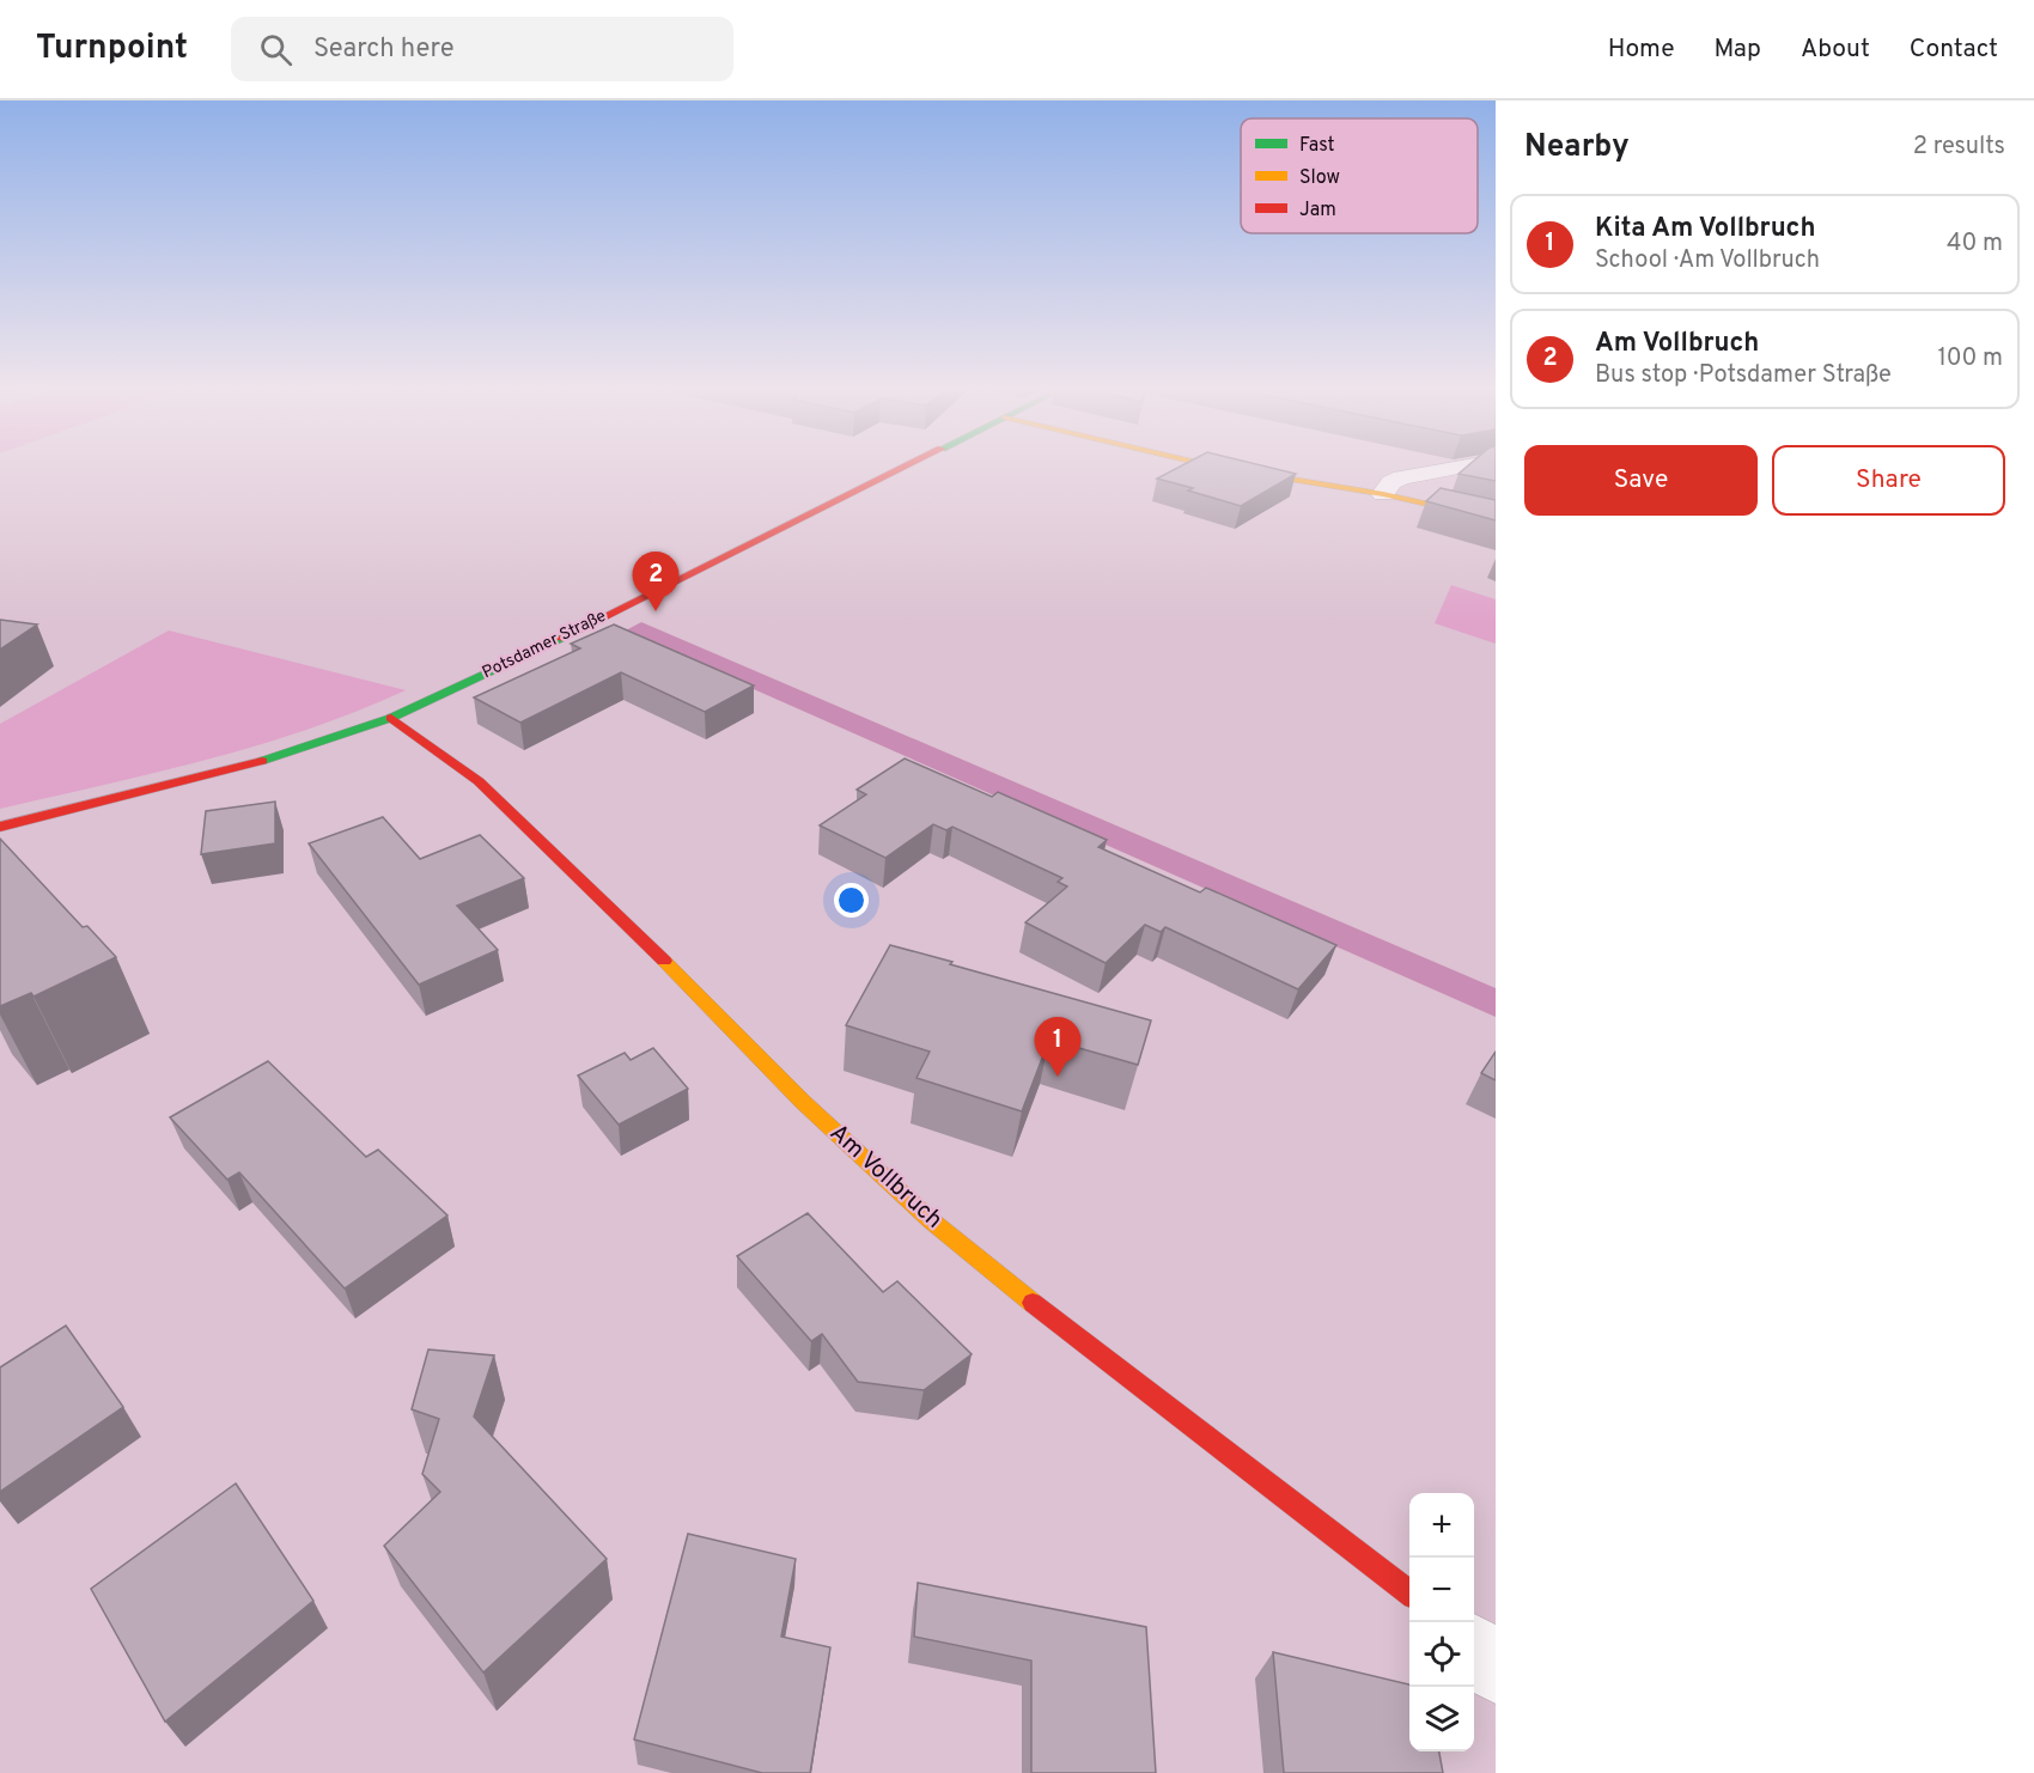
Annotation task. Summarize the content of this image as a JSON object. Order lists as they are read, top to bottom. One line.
{"streets":{"street":["Potsdamer Straße","Am Vollbruch"]},"crossings":[["Potsdamer Straße","Am Vollbruch"]],"legend":["Fast","Slow","Jam"],"page":{"header":"Turnpoint","search":"Search here","nav":["Home","Map","About","Contact"],"heading":["Nearby","2 results"],"list":[{"mark":"1","name":"Kita Am Vollbruch","note":"School · Am Vollbruch","value":"40 m"},{"mark":"2","name":"Am Vollbruch","note":"Bus stop · Potsdamer Straße","value":"100 m"}],"buttons":["Save","Share"],"pins":["2","1"],"map_buttons":["+","−"]}}
